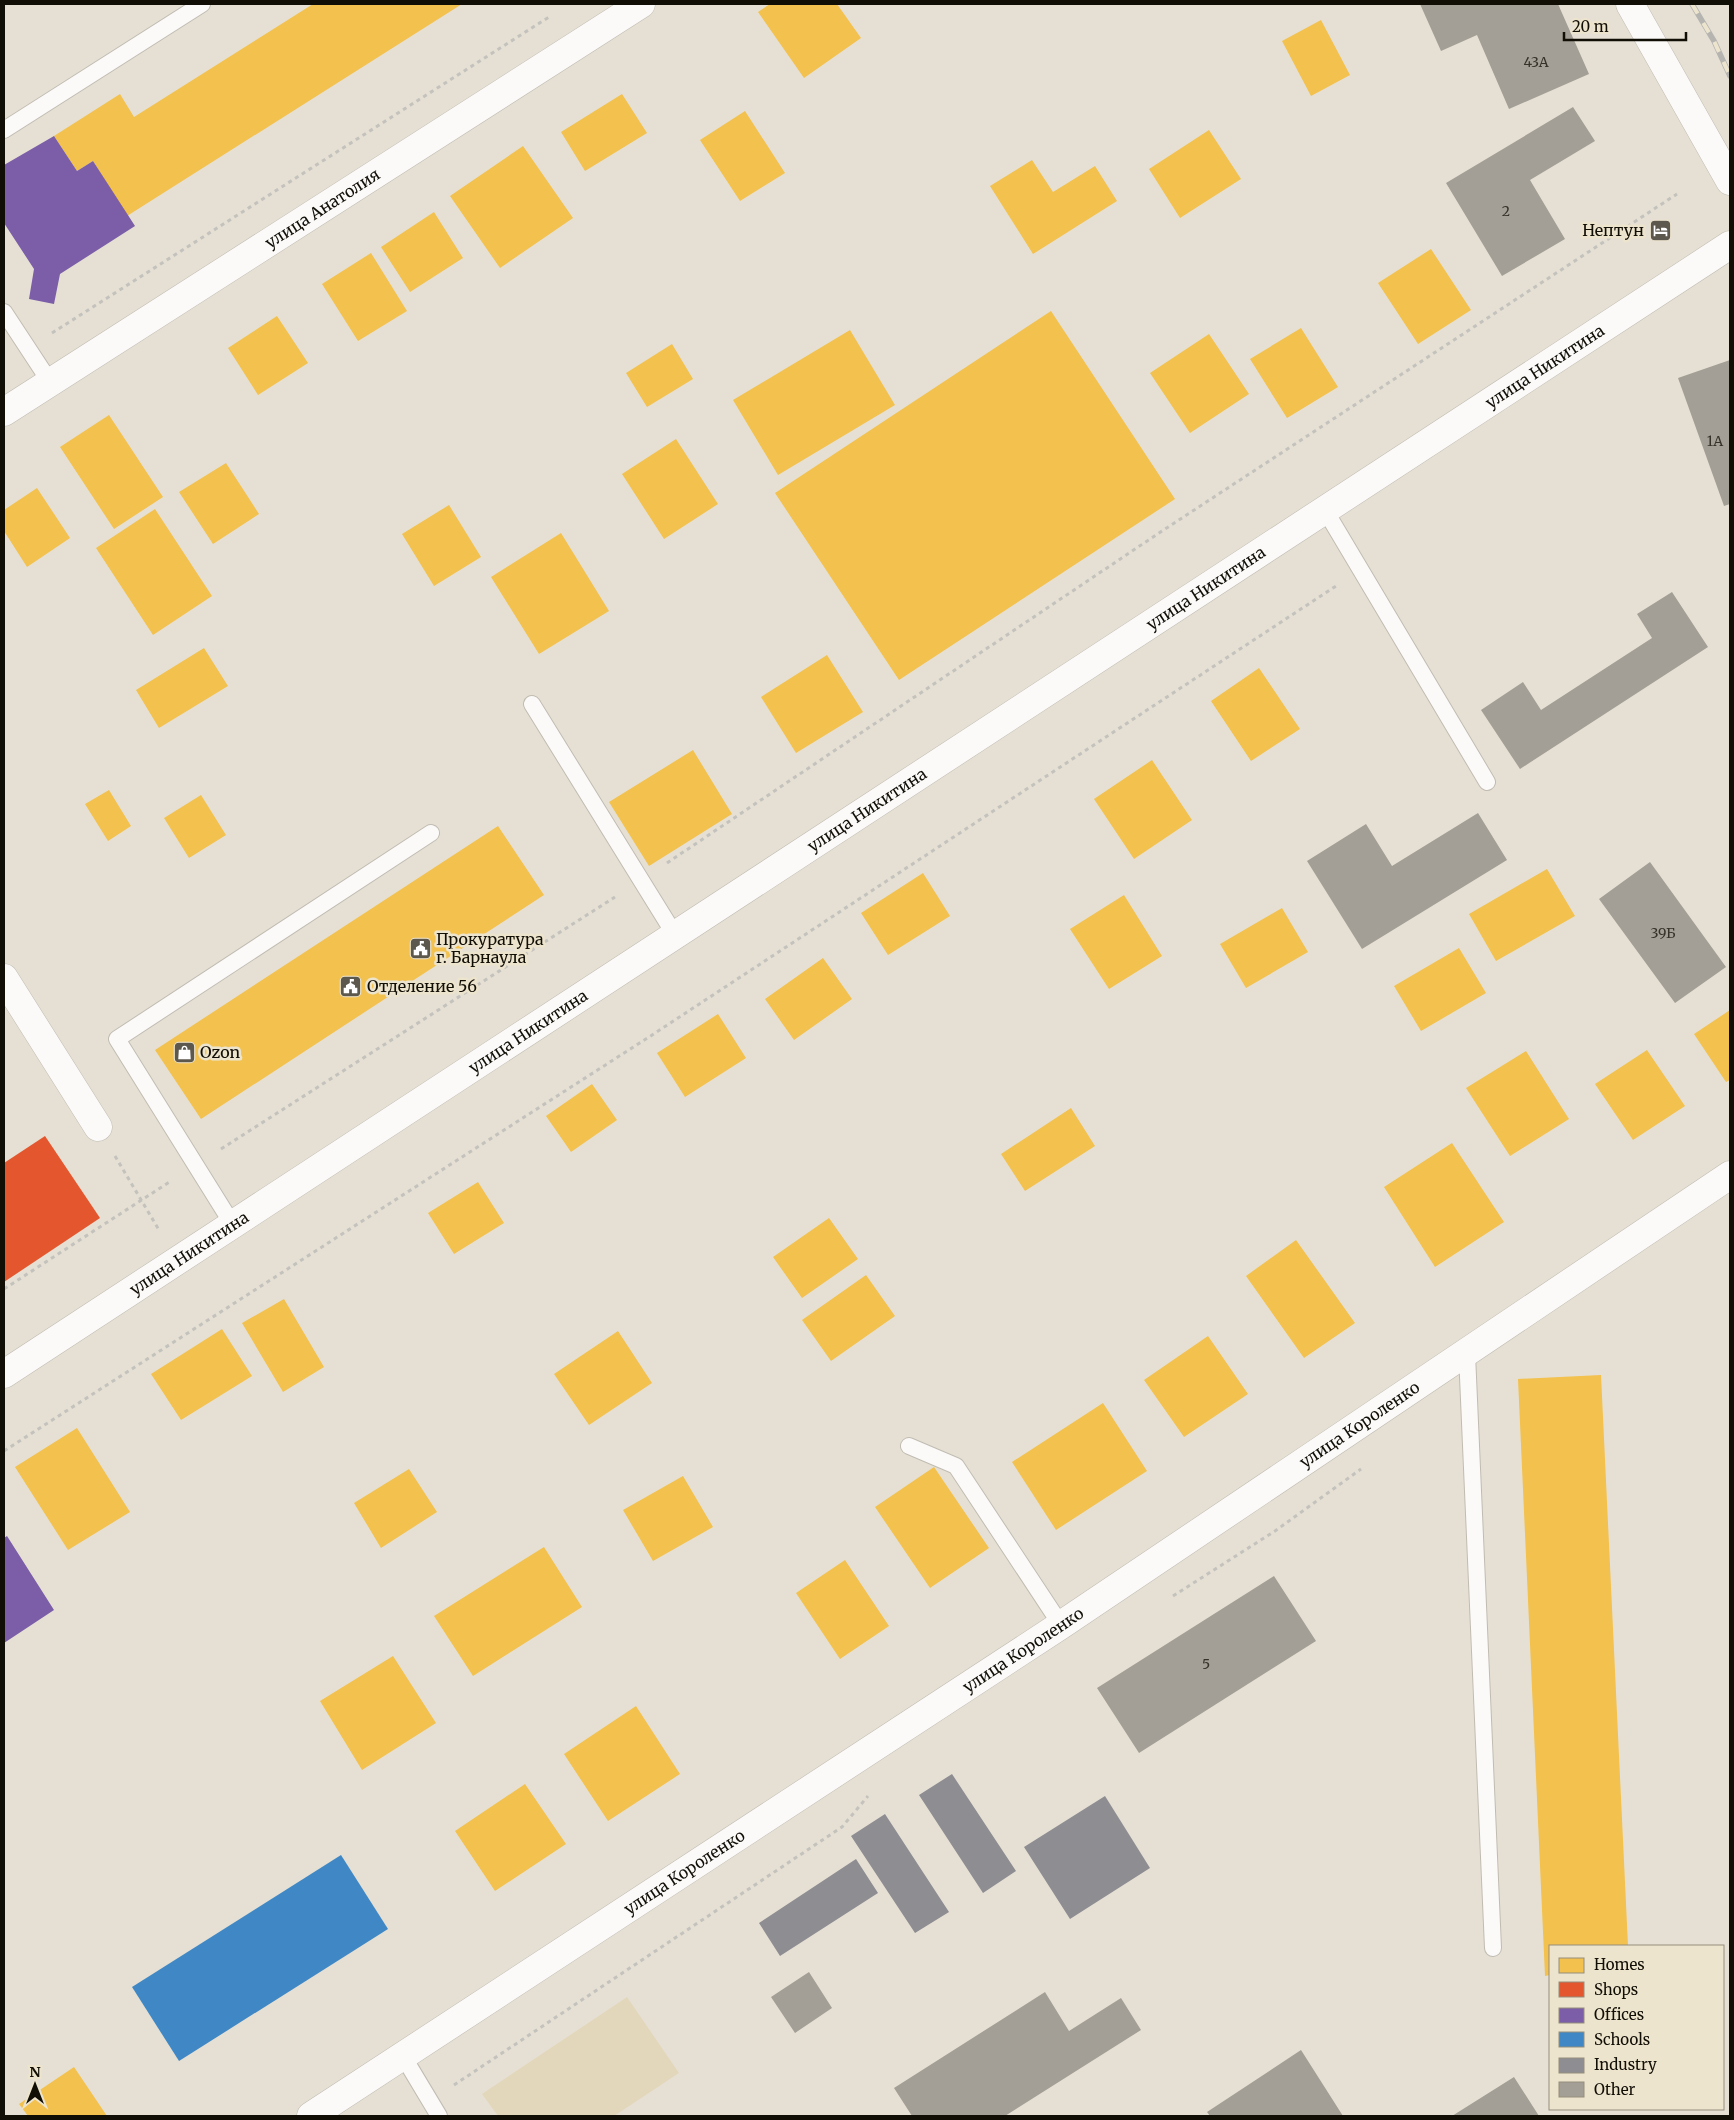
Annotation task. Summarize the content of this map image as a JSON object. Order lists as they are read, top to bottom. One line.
{"streets":{"street":["улица Анатолия","улица Никитина","улица Короленко"]},"places":{"hotel":["Нептун"],"public building":["Прокуратура г. Барнаула","Отделение 56"],"shop":["Ozon"]},"house_numbers":["43А","2","1А","39Б","5"],"legend":["Homes","Shops","Offices","Schools","Industry","Other"],"scale_bar":"20 m","north":"top"}
